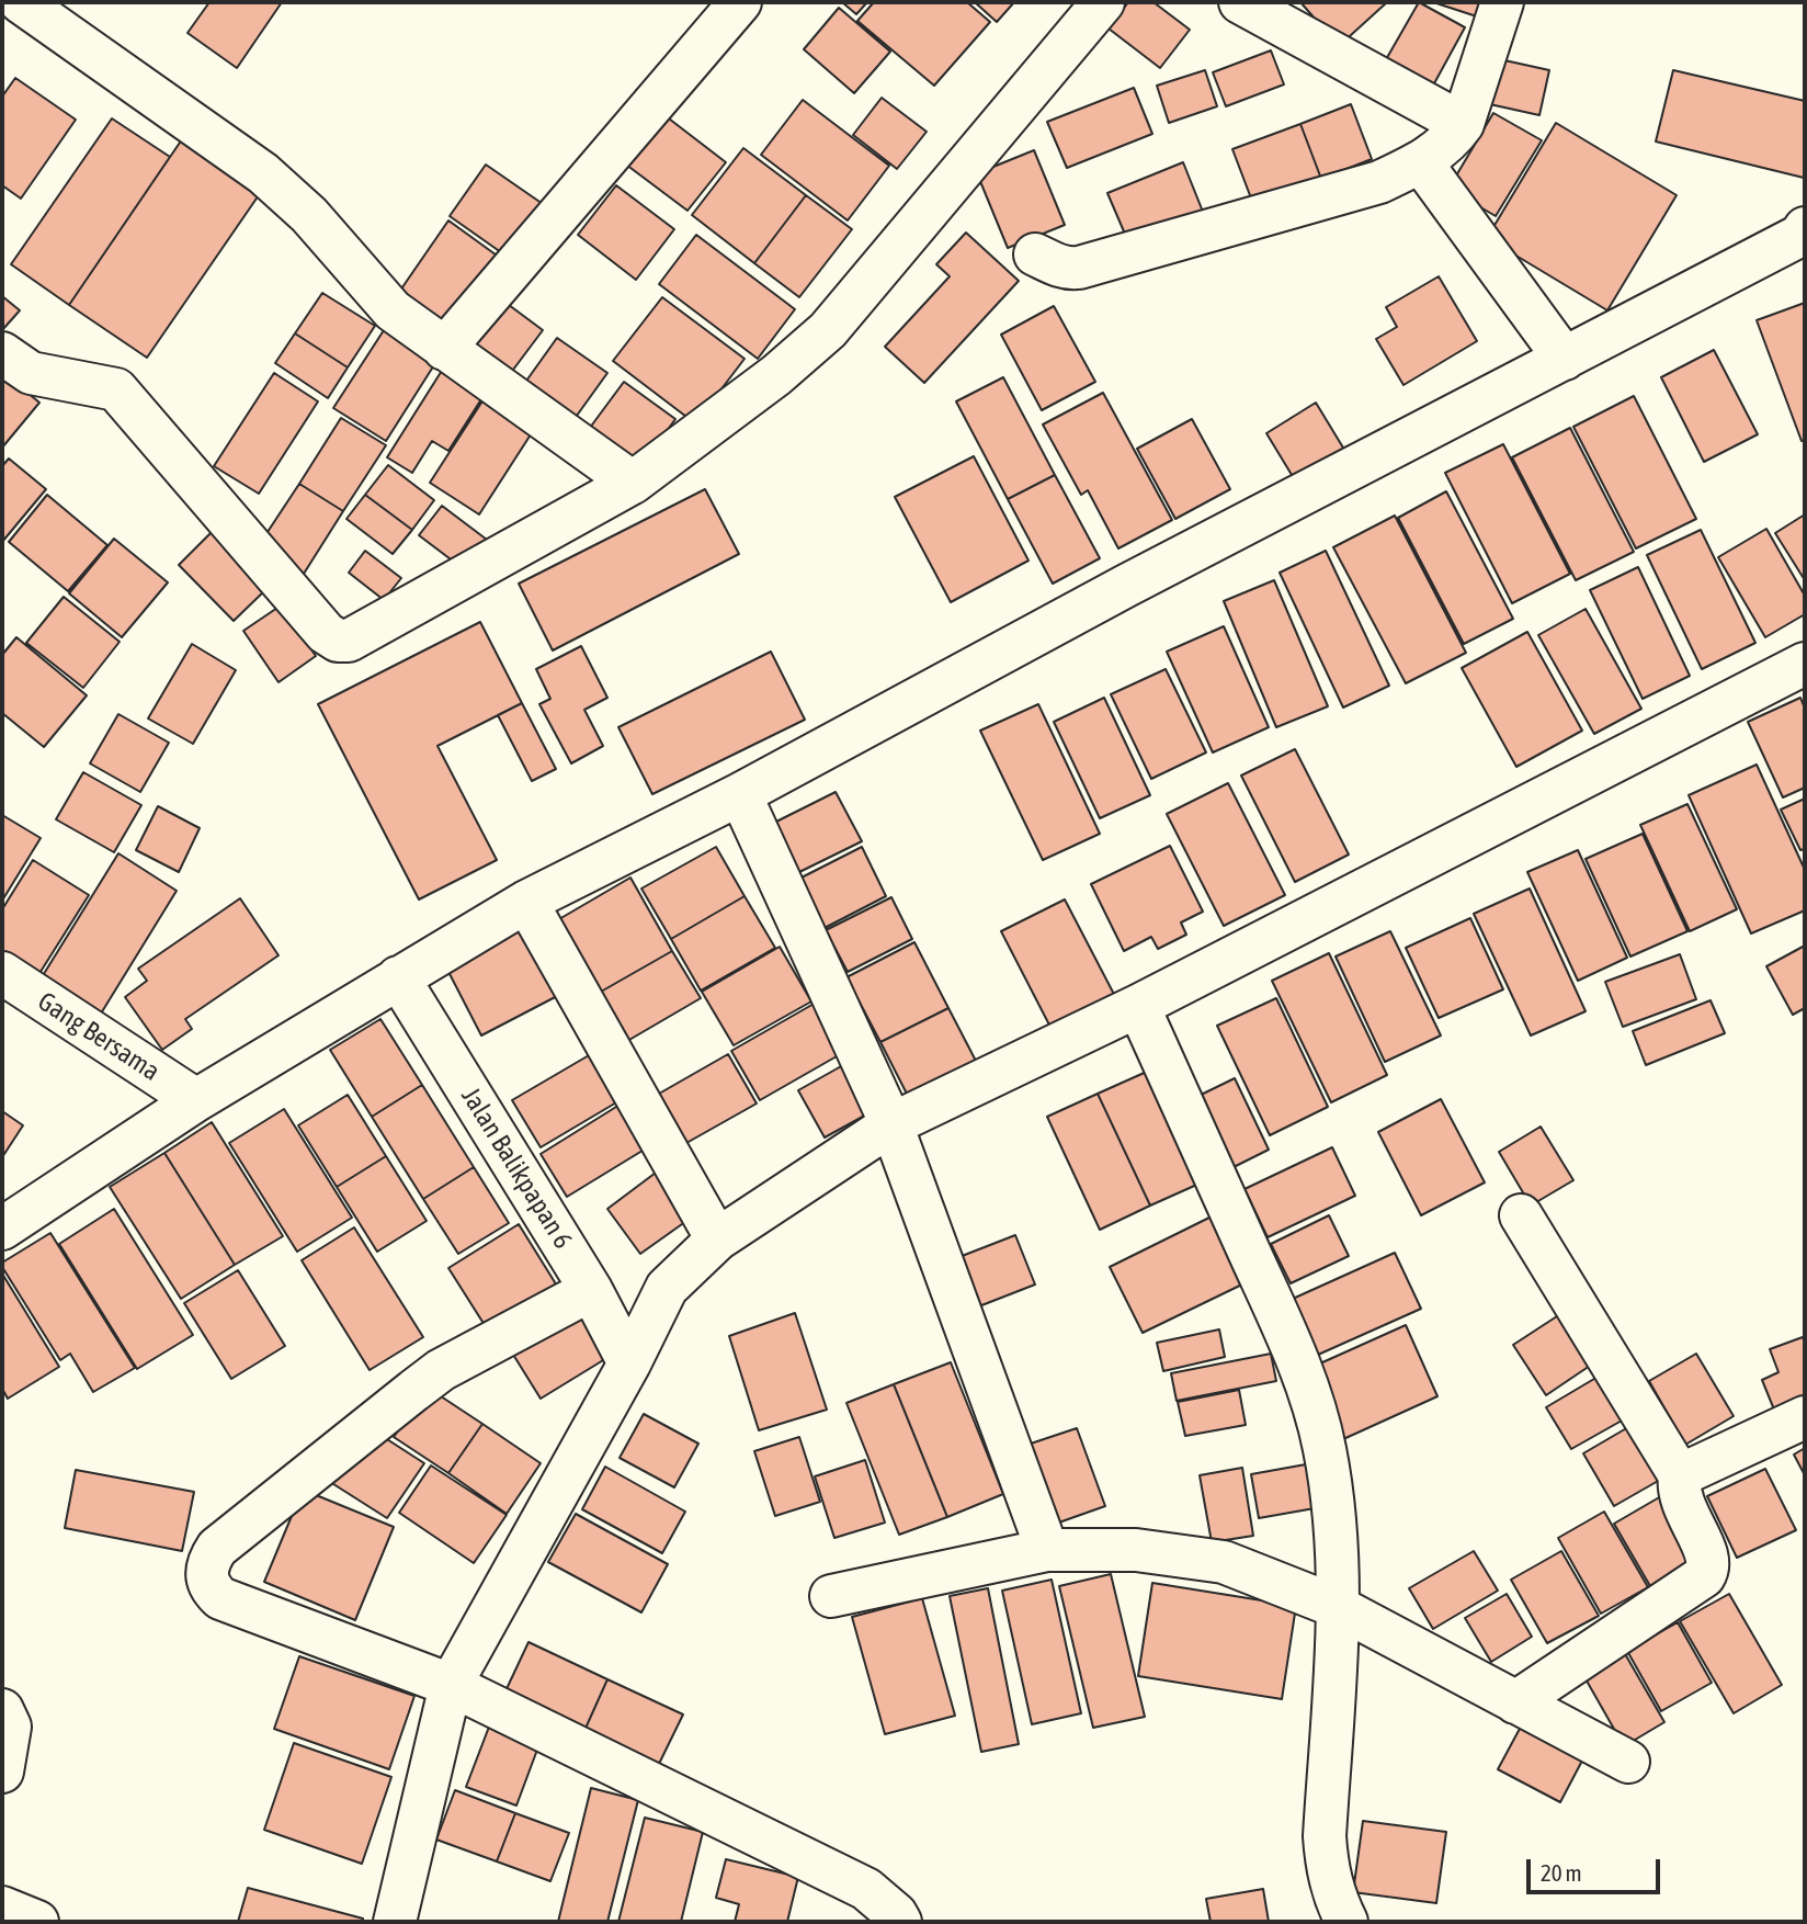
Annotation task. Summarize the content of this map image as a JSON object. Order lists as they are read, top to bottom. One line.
{"streets":{"street":["Gang Bersama","Jalan Balikpapan 6"]},"scale_bar":"20 m"}
